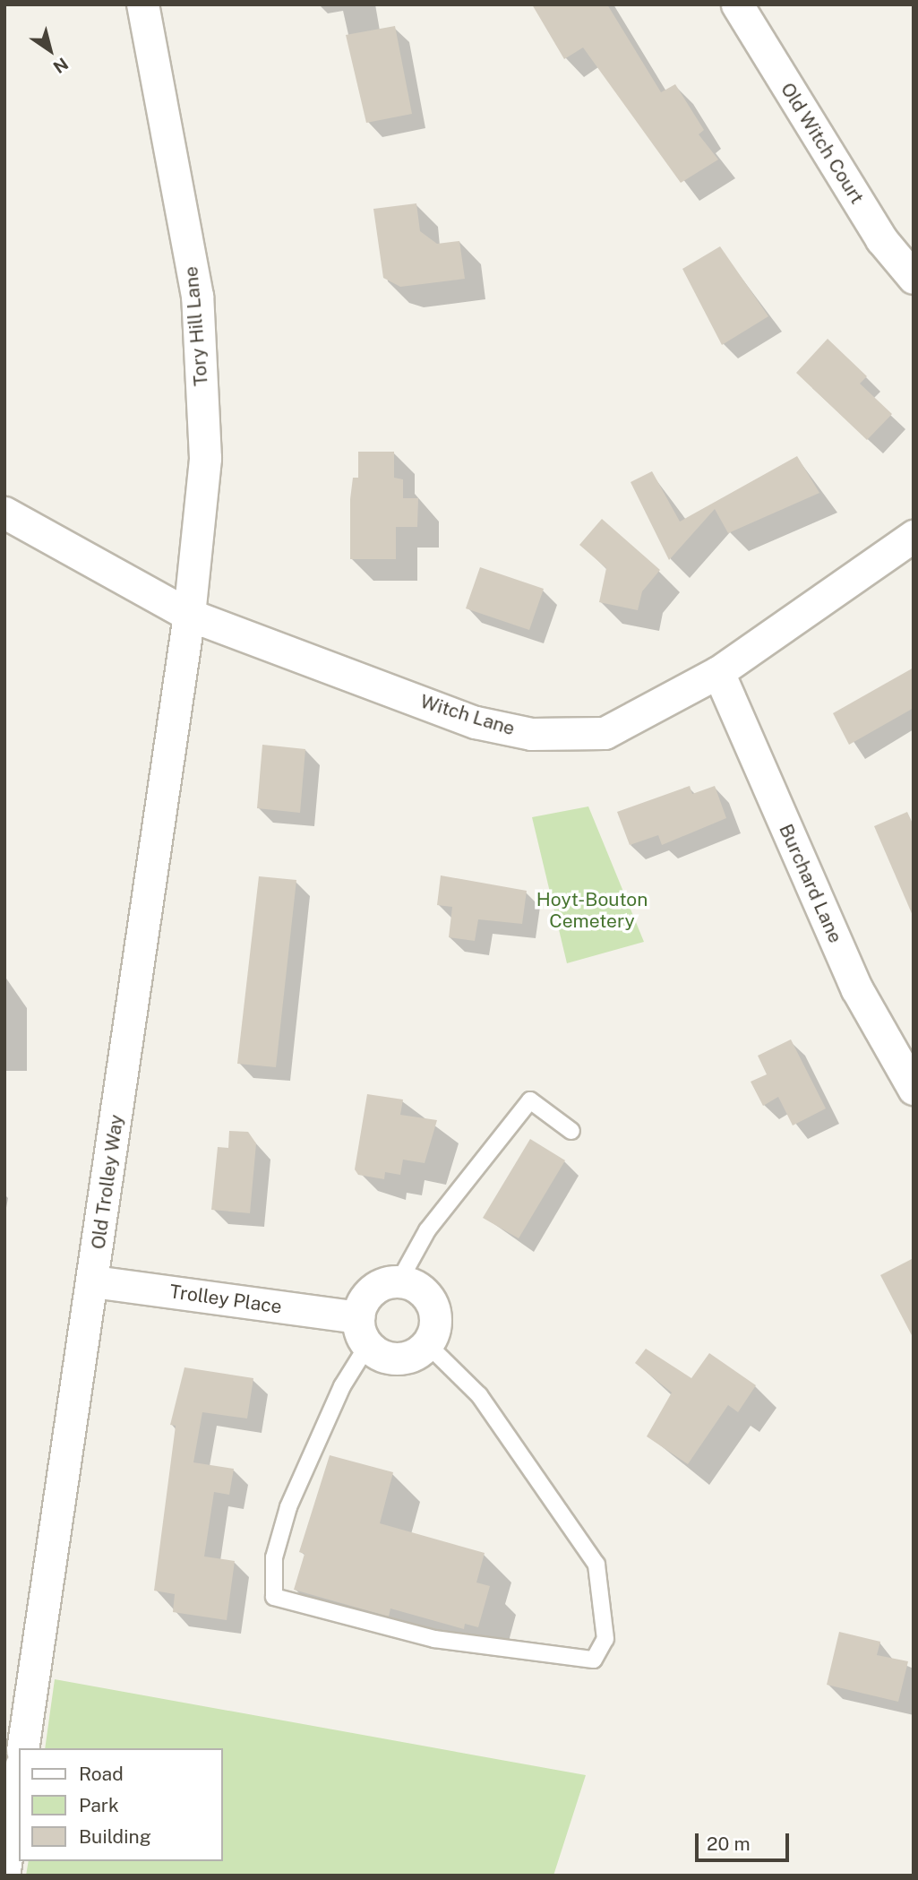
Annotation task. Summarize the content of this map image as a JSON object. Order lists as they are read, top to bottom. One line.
{"streets":{"street":["Old Witch Court","Tory Hill Lane","Witch Lane","Burchard Lane","Old Trolley Way","Trolley Place"]},"crossings":[["Tory Hill Lane","Witch Lane"],["Tory Hill Lane","Old Trolley Way"],["Witch Lane","Burchard Lane"],["Witch Lane","Old Trolley Way"],["Old Trolley Way","Trolley Place"]],"parks":["Hoyt-Bouton Cemetery"],"legend":["Road","Park","Building"],"scale_bar":"20 m","north":"bottom right"}
